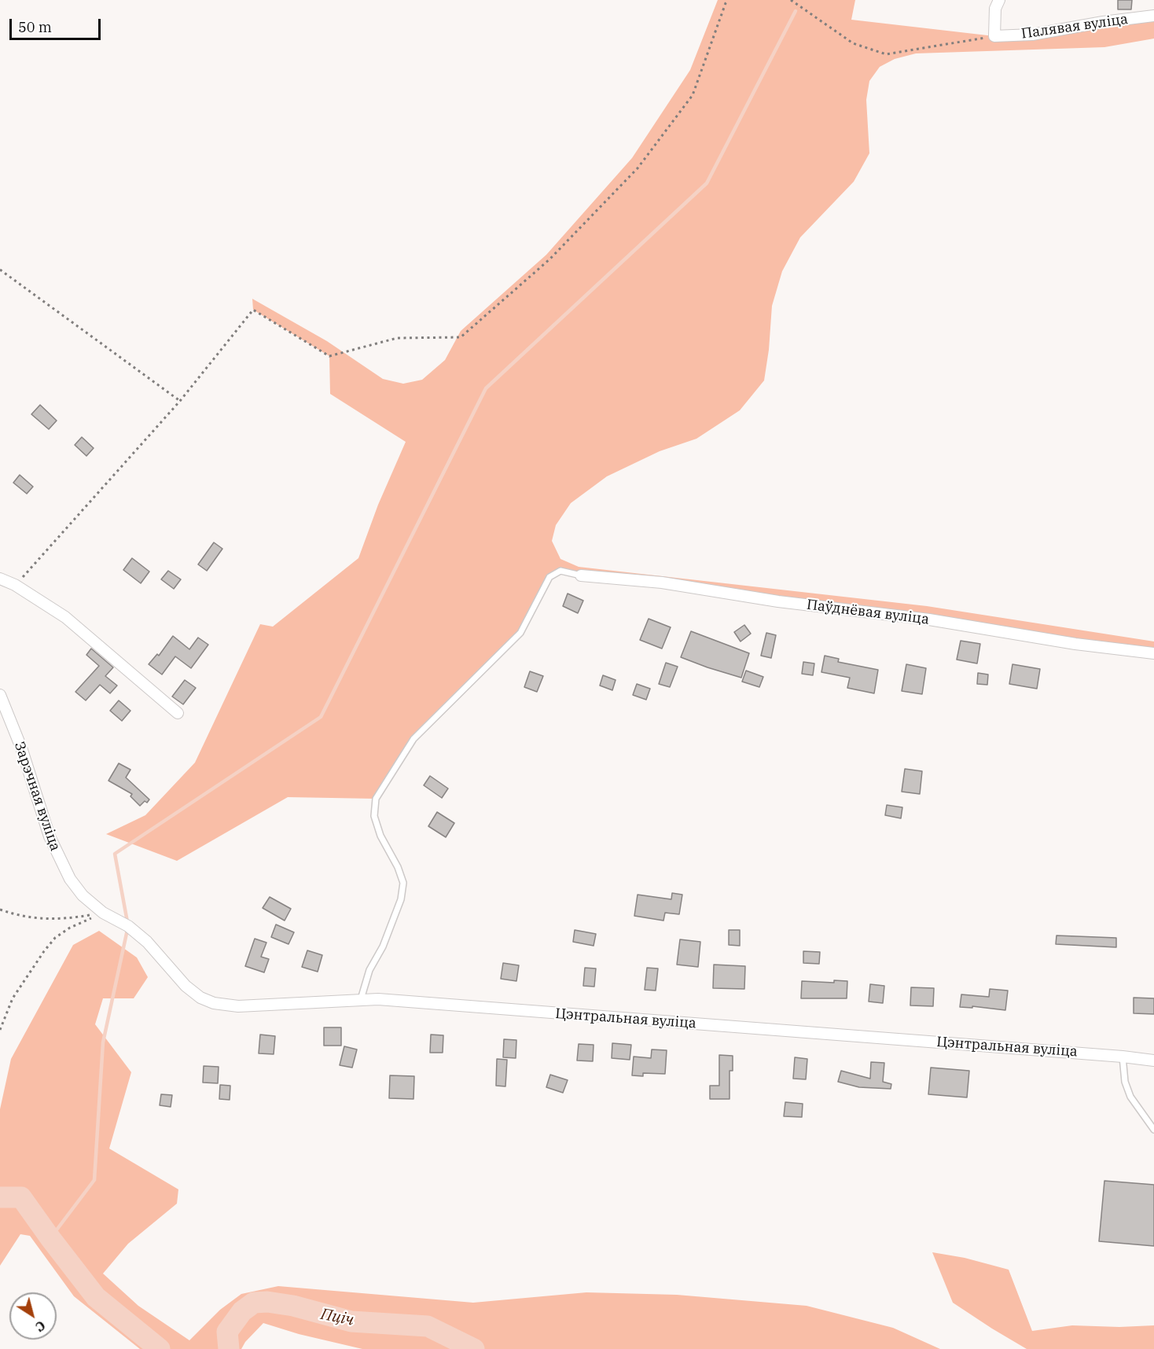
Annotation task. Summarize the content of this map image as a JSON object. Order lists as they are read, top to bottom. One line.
{"streets":{"street":["Палявая вуліца","Паўднёвая вуліца","Зарэчная вуліца","Цэнтральная вуліца"]},"crossings":[["Зарэчная вуліца","Цэнтральная вуліца"]],"water":["Пціч"],"scale_bar":"50 m","north":"bottom right"}
